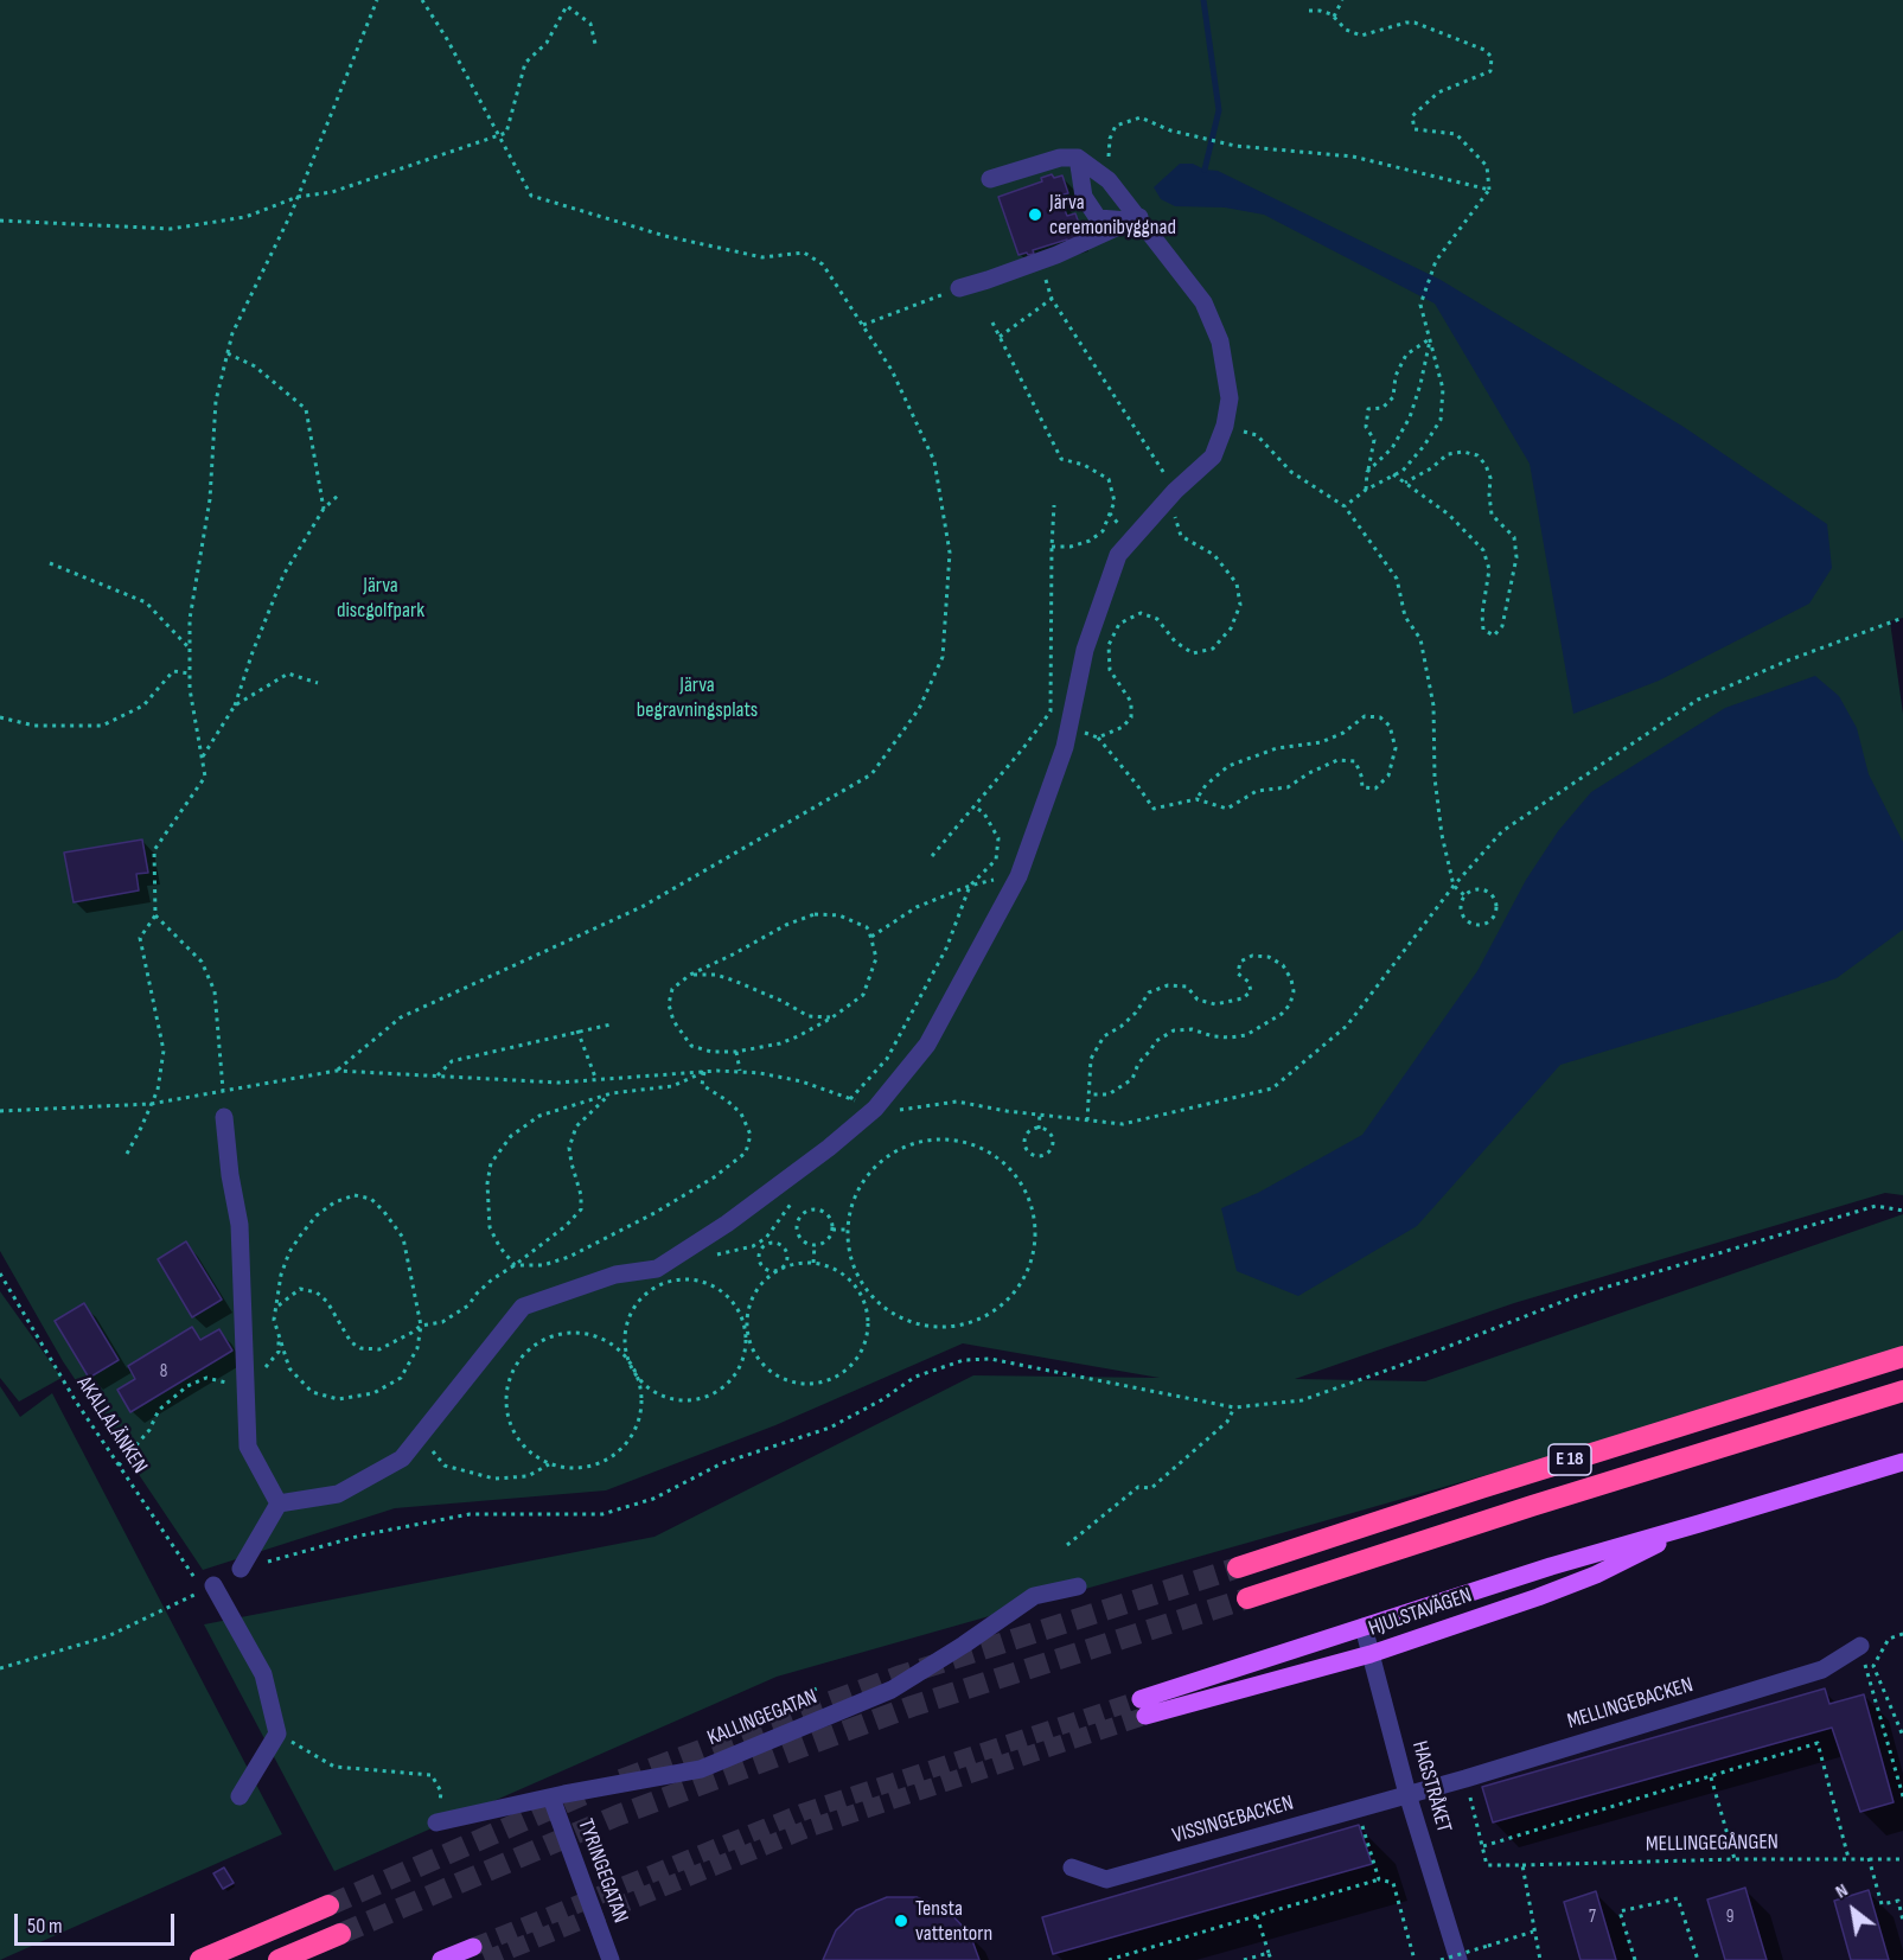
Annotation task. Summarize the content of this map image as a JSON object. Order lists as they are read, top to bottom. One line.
{"streets":{"highway":["E 18"],"main road":["HJULSTAVÄGEN"],"street":["MELLINGEBACKEN","KALLINGEGATAN","HAGSTRÅKET","VISSINGEBACKEN","TYRINGEGATAN"],"path":["AKALLALÄNKEN","MELLINGEGÅNGEN"]},"crossings":[["HJULSTAVÄGEN","HAGSTRÅKET"],["MELLINGEBACKEN","HAGSTRÅKET"],["MELLINGEBACKEN","VISSINGEBACKEN"],["KALLINGEGATAN","TYRINGEGATAN"],["HAGSTRÅKET","VISSINGEBACKEN"]],"parks":["Järva discgolfpark","Järva begravningsplats"],"places":["Järva ceremonibyggnad","Tensta vattentorn"],"house_numbers":["8","7","9"],"scale_bar":"50 m","north":"top left"}
